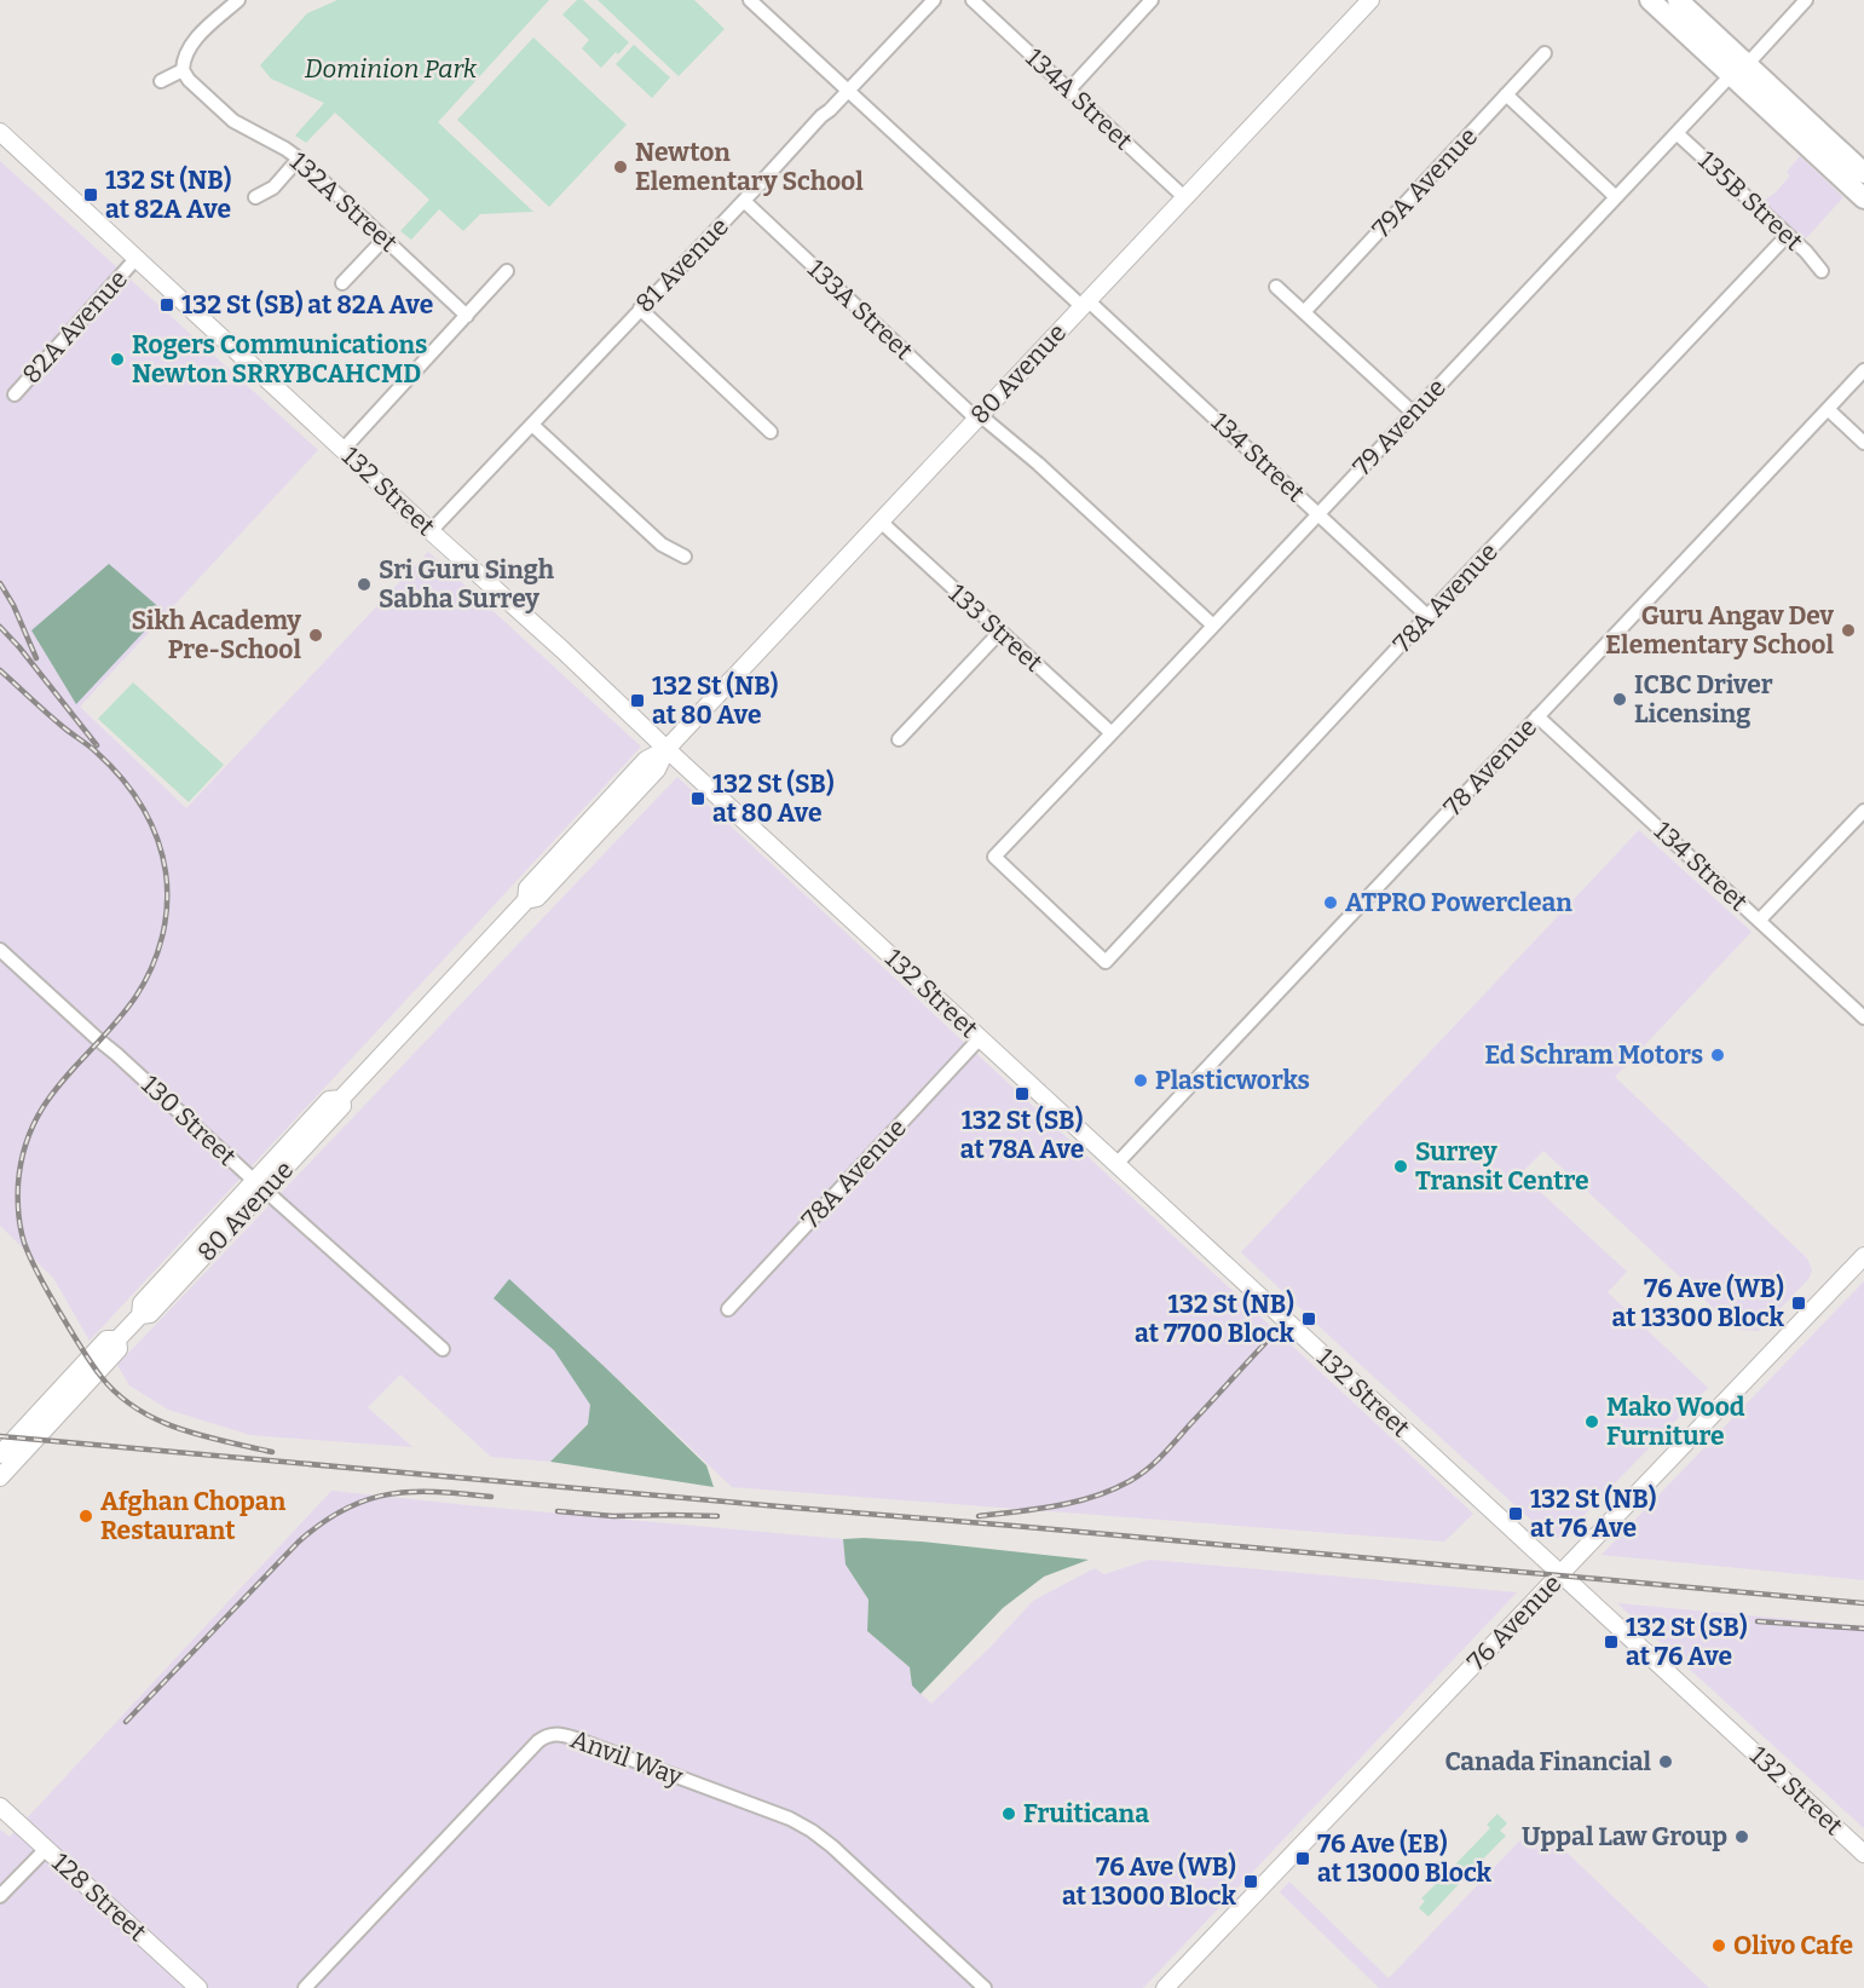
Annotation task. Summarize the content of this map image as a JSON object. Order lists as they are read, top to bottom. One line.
{"streets":{"main road":["80 Avenue","132 Street","76 Avenue","128 Street"],"street":["134A Street","79A Avenue","135B Street","132A Street","81 Avenue","133A Street","82A Avenue","79 Avenue","134 Street","78A Avenue","133 Street","78 Avenue","130 Street","Anvil Way"]},"crossings":[["134A Street","80 Avenue"],["135B Street","79 Avenue"],["135B Street","78A Avenue"],["81 Avenue","133A Street"],["81 Avenue","134 Street"],["81 Avenue","132 Street"],["133A Street","80 Avenue"],["133A Street","79 Avenue"],["82A Avenue","132 Street"],["80 Avenue","134 Street"],["80 Avenue","132 Street"],["80 Avenue","133 Street"],["80 Avenue","130 Street"],["79 Avenue","134 Street"],["79 Avenue","78A Avenue"],["79 Avenue","133 Street"],["134 Street","78A Avenue"],["134 Street","78 Avenue"],["132 Street","78A Avenue"],["132 Street","78 Avenue"],["132 Street","76 Avenue"]],"parks":["Dominion Park"],"places":{"other":["Newton Elementary School","Rogers Communications Newton SRRYBCAHCMD","Sri Guru Singh Sabha Surrey","Guru Angav Dev Elementary School","Sikh Academy Pre-School","ICBC Driver Licensing","ATPRO Powerclean","Ed Schram Motors","Plasticworks","Surrey Transit Centre","Mako Wood Furniture","Afghan Chopan Restaurant","Canada Financial","Fruiticana","Uppal Law Group","Olivo Cafe"],"transit":["132 St (NB) at 82A Ave","132 St (SB) at 82A Ave","132 St (NB) at 80 Ave","132 St (SB) at 80 Ave","132 St (SB) at 78A Ave","76 Ave (WB) at 13300 Block","132 St (NB) at 7700 Block","132 St (NB) at 76 Ave","132 St (SB) at 76 Ave","76 Ave (EB) at 13000 Block","76 Ave (WB) at 13000 Block"]}}
